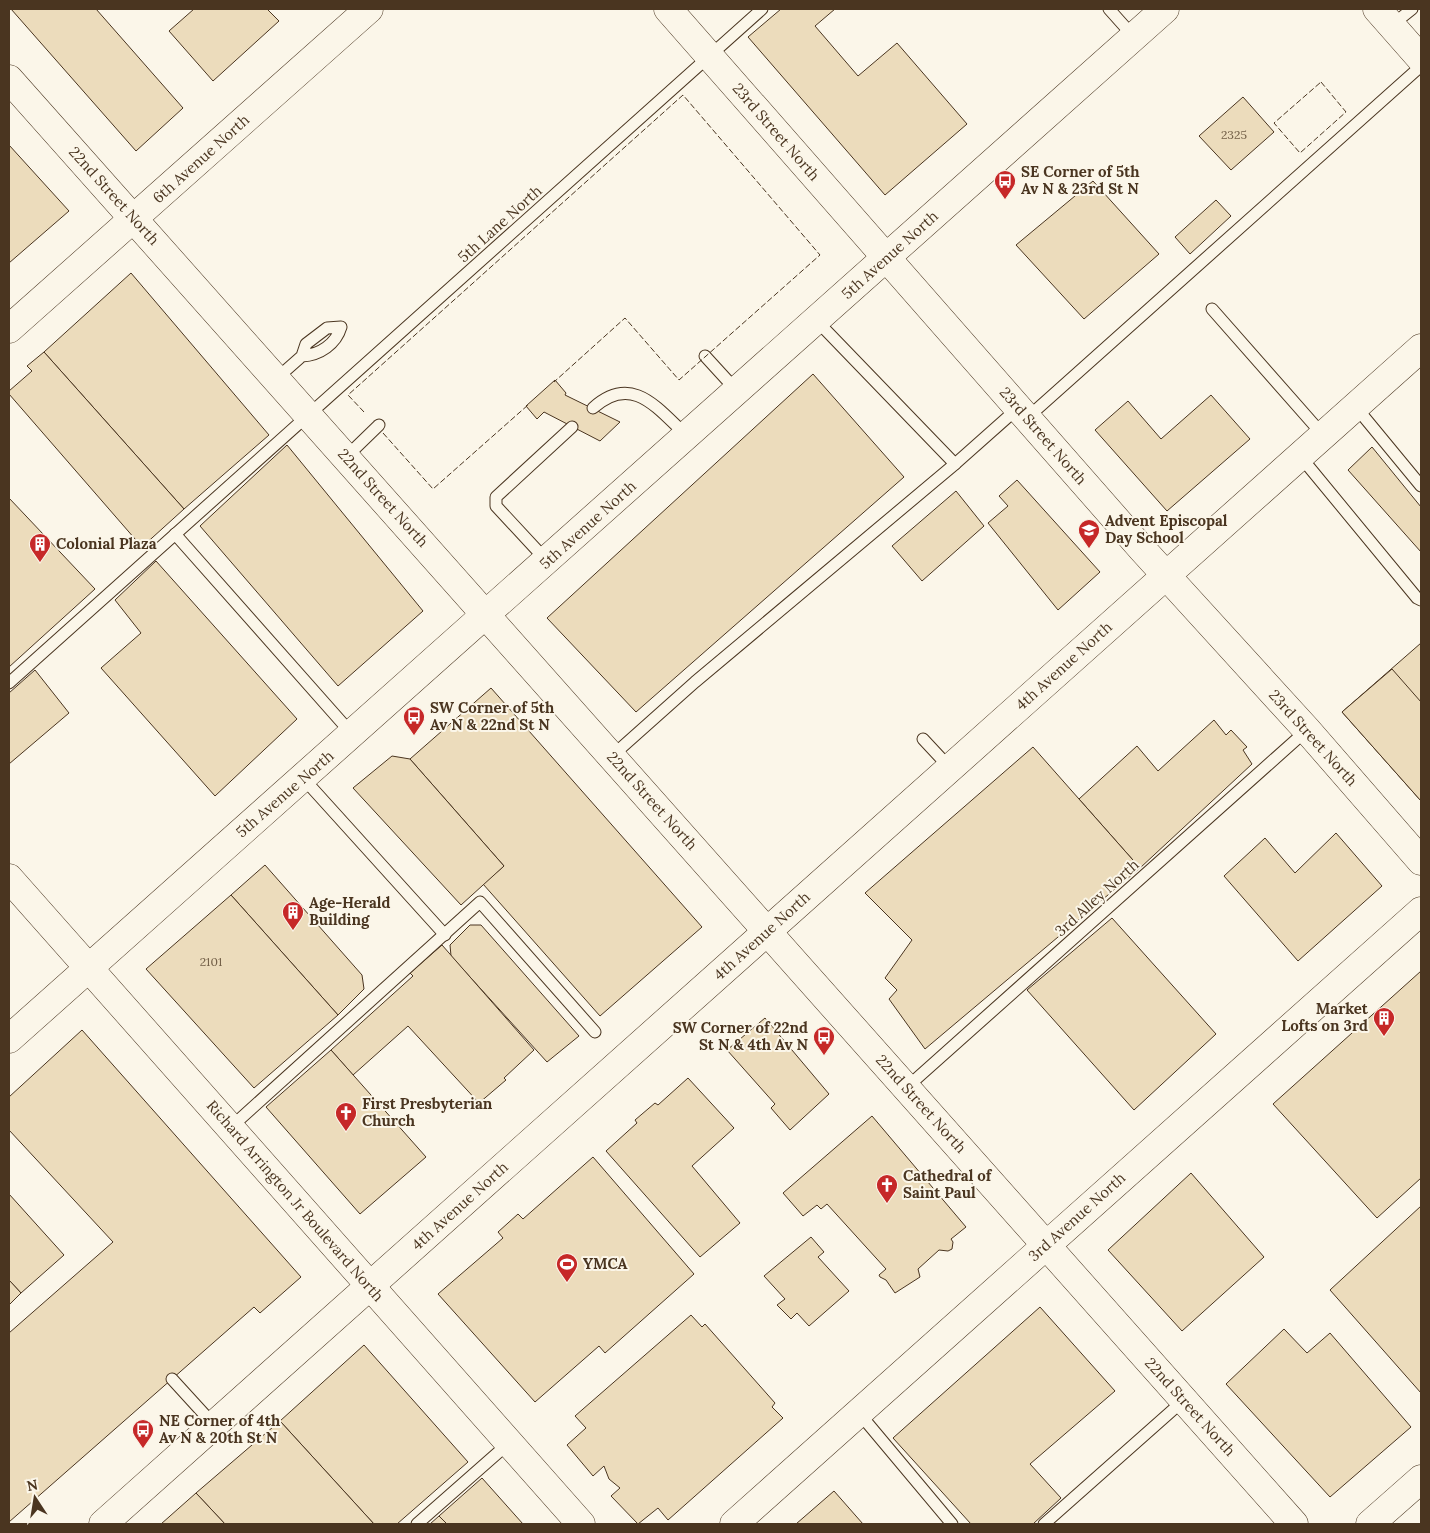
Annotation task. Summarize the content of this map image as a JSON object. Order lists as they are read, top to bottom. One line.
{"streets":{"main road":["23rd Street North","6th Avenue North","22nd Street North","5th Avenue North","4th Avenue North","Richard Arrington Jr Boulevard North","3rd Avenue North"],"lane":["5th Lane North","3rd Alley North"]},"crossings":[["23rd Street North","5th Lane North"],["23rd Street North","5th Avenue North"],["23rd Street North","4th Avenue North"],["23rd Street North","3rd Alley North"],["6th Avenue North","22nd Street North"],["22nd Street North","5th Lane North"],["22nd Street North","5th Avenue North"],["22nd Street North","4th Avenue North"],["22nd Street North","3rd Alley North"],["22nd Street North","3rd Avenue North"],["5th Avenue North","Richard Arrington Jr Boulevard North"],["4th Avenue North","Richard Arrington Jr Boulevard North"]],"places":{"bus stop":["SE Corner of 5th Av N & 23rd St N","SW Corner of 5th Av N & 22nd St N","SW Corner of 22nd St N & 4th Av N","NE Corner of 4th Av N & 20th St N"],"school or university":["Advent Episcopal Day School"],"building":["Colonial Plaza","Age-Herald Building","Market Lofts on 3rd"],"church":["First Presbyterian Church","Cathedral of Saint Paul"],"sports":["YMCA"]},"house_numbers":["2325","2101"],"north":"top"}
